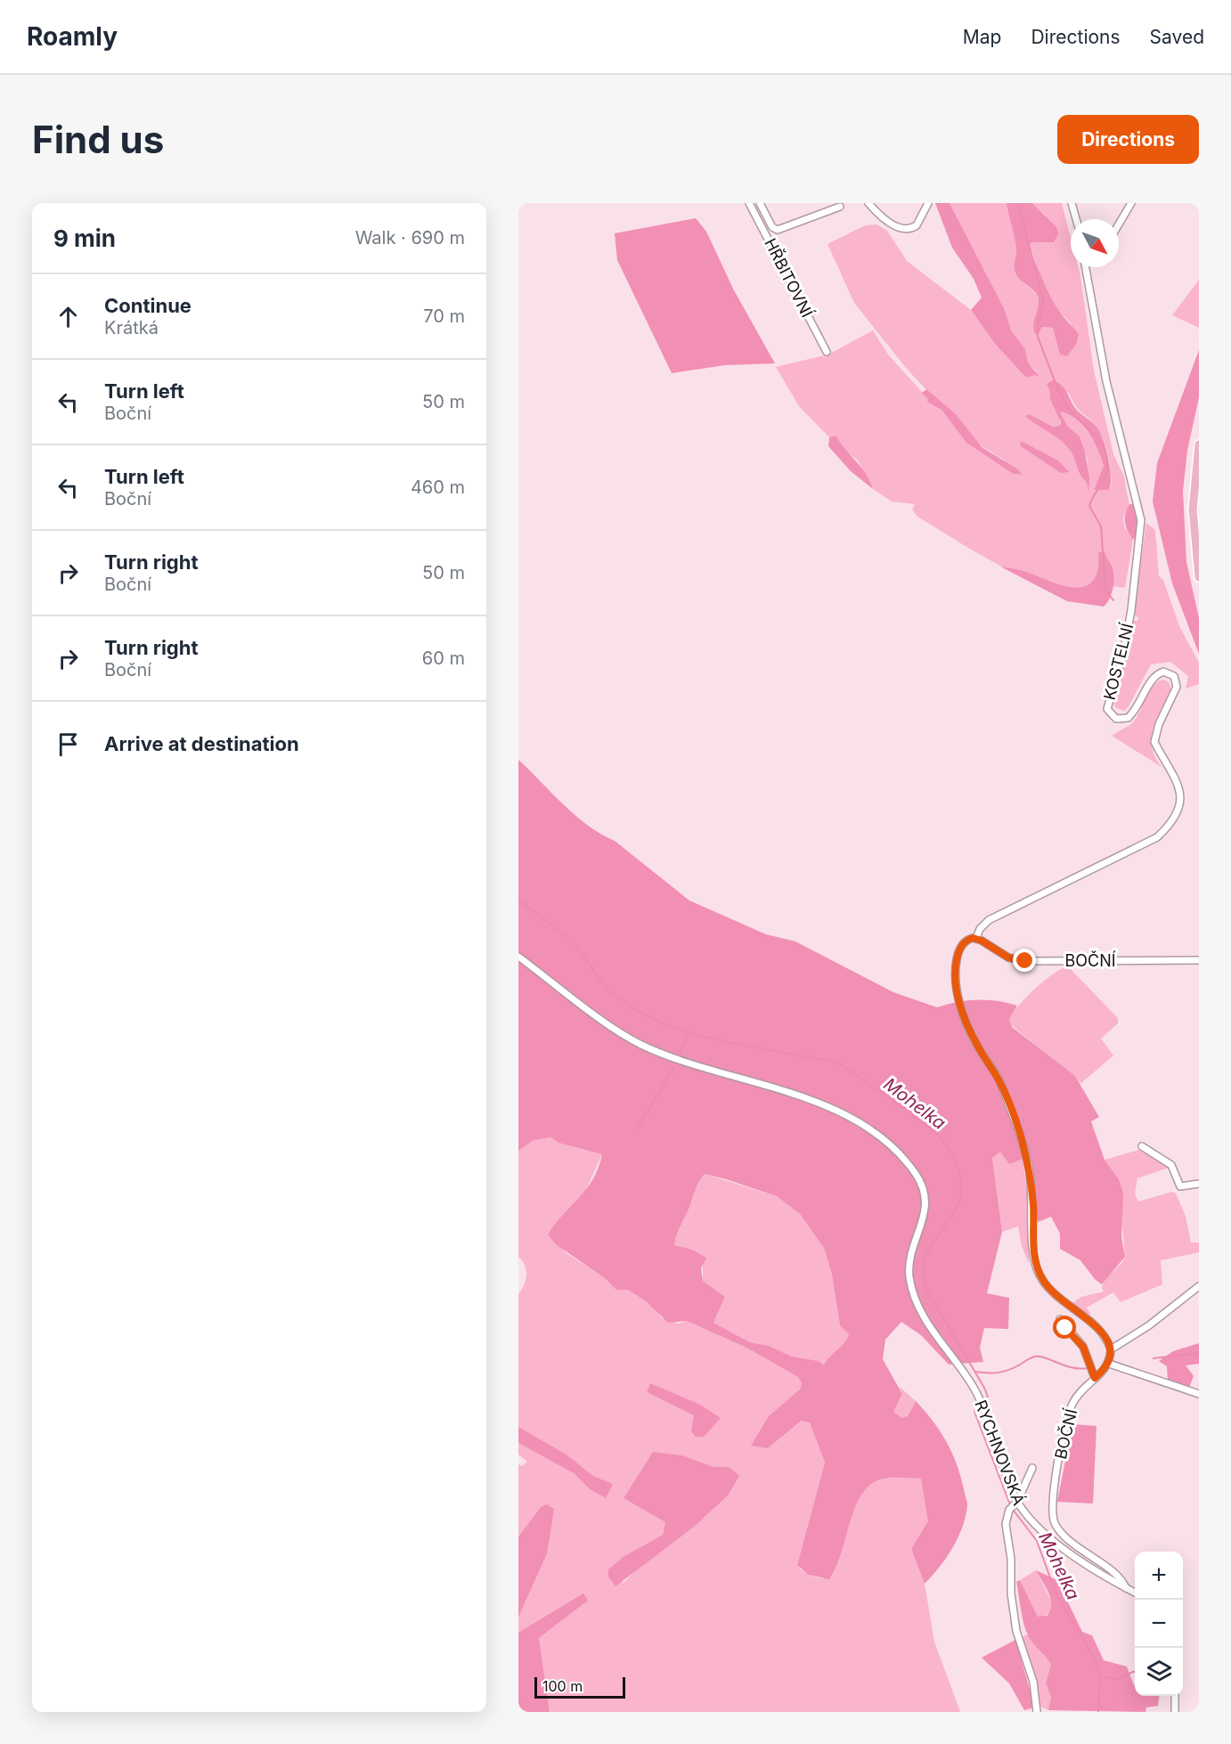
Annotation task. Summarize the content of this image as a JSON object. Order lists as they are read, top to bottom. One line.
{"streets":{"street":["HŘBITOVNÍ","KOSTELNÍ","BOČNÍ","RYCHNOVSKÁ"]},"crossings":[["KOSTELNÍ","BOČNÍ"],["BOČNÍ","RYCHNOVSKÁ"]],"water":["Mohelka"],"scale_bar":"100 m","north":"bottom right","page":{"header":"Roamly","nav":["Map","Directions","Saved"],"buttons":"Directions","title":"Find us","heading":["9 min","Walk · 690 m"],"list":[["Continue","Krátká","70 m"],["Turn left","Boční","50 m"],["Turn left","Boční","460 m"],["Turn right","Boční","50 m"],["Turn right","Boční","60 m"],"Arrive at destination"],"map_buttons":["+","−"],"scale":"100 m"}}
